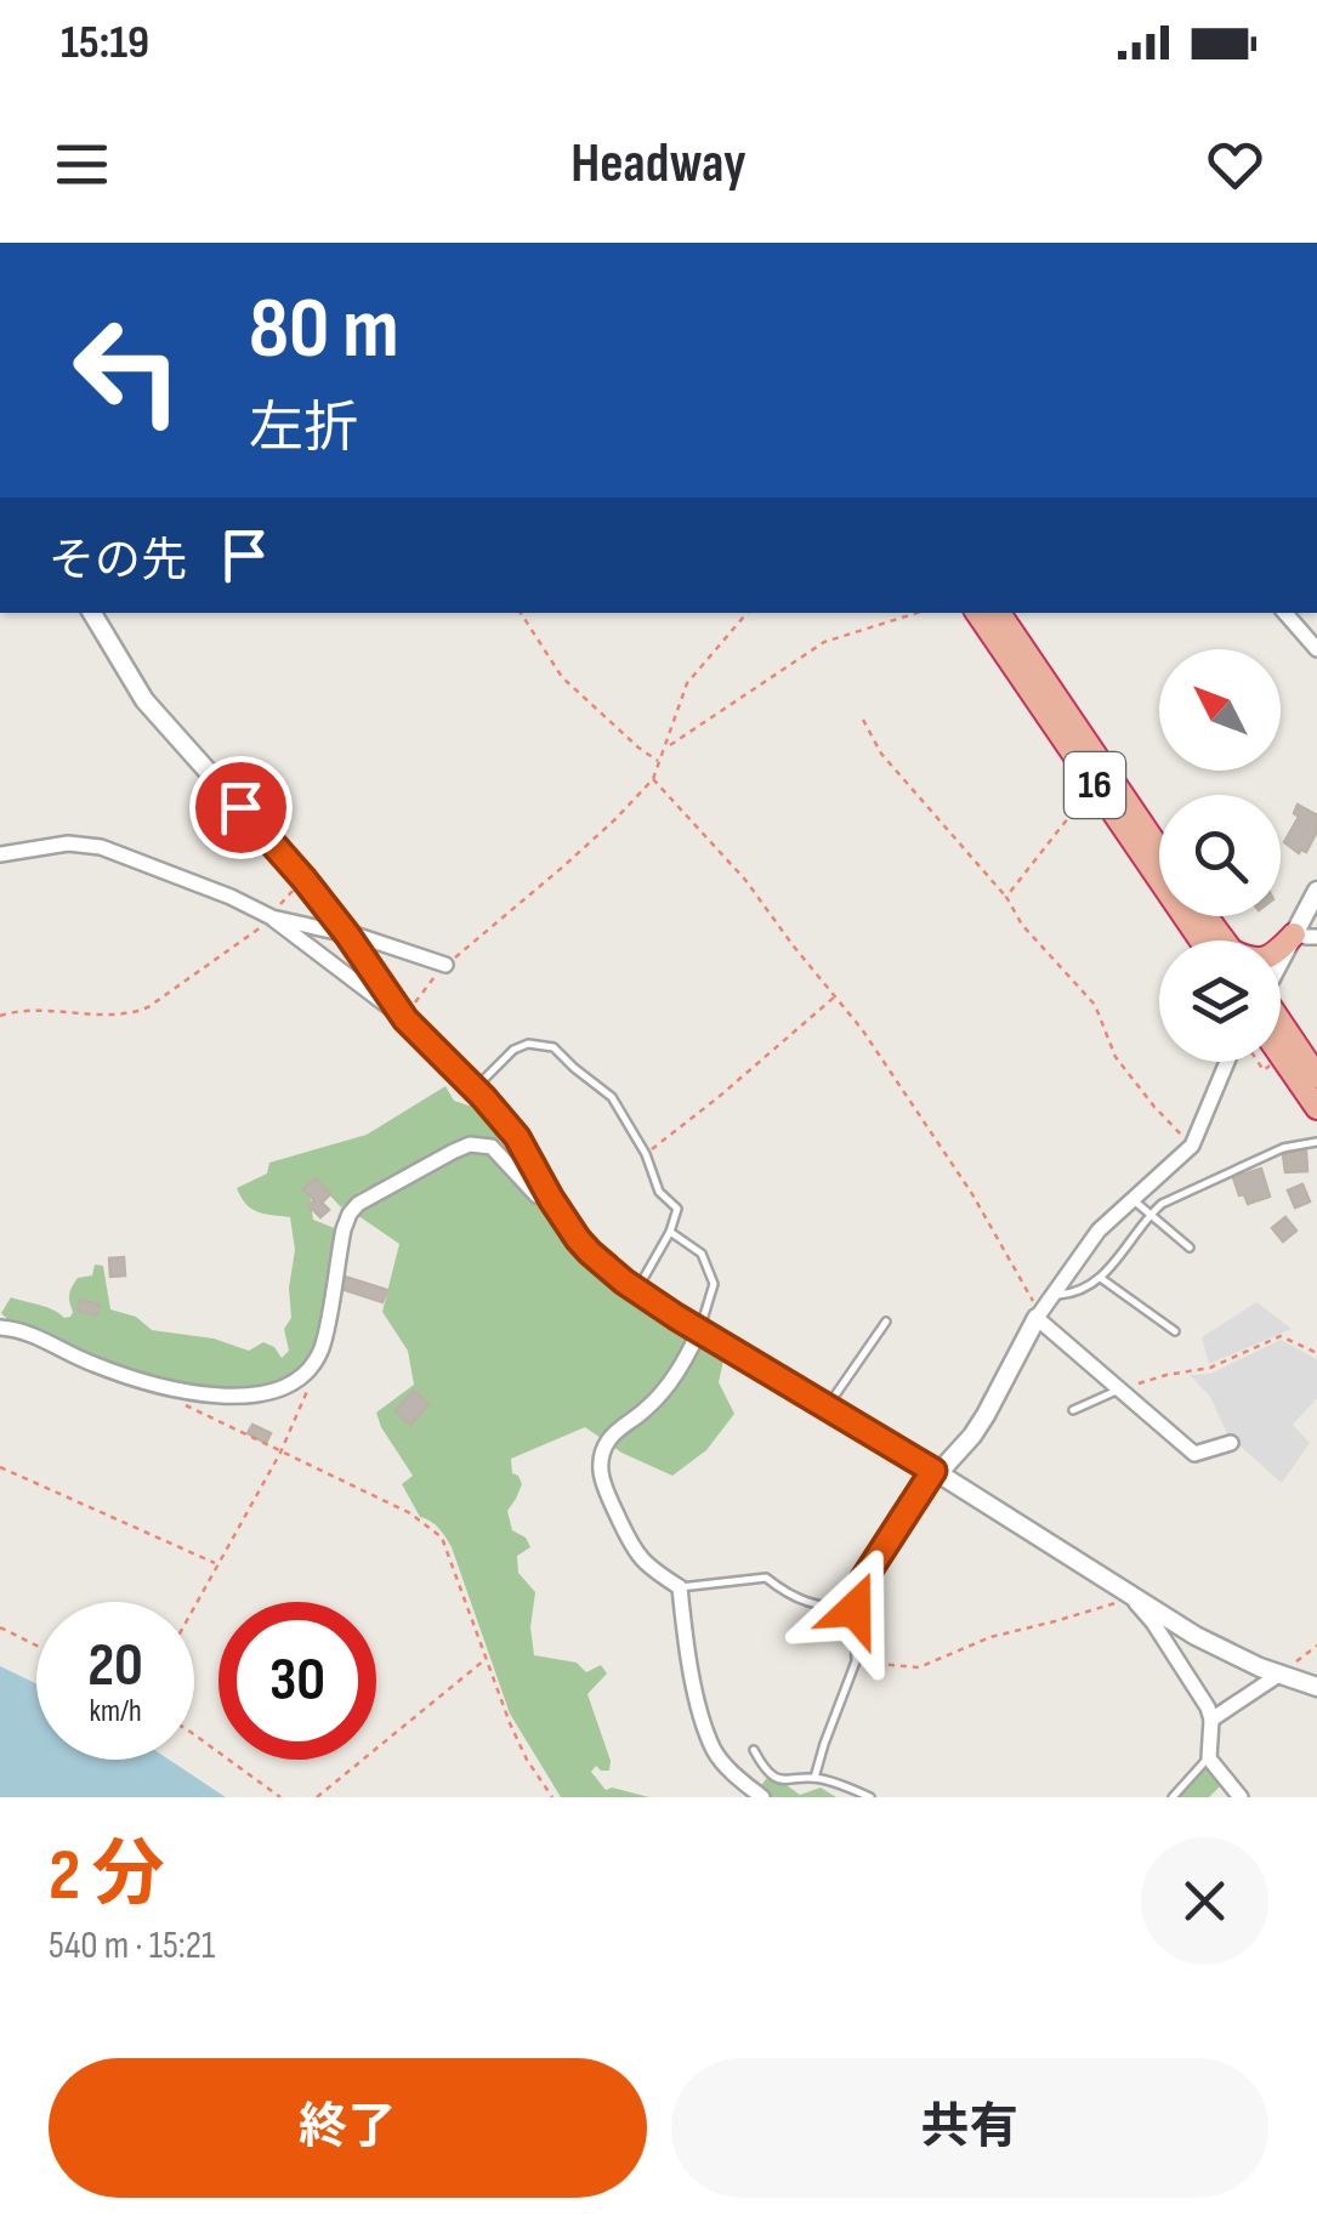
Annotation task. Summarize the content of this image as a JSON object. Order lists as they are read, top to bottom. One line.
{"streets":{"highway":["16"]},"north":"top left","page":{"status":"15:19","header":"Headway","turn":["80 m","左折"],"then":"その先","speed":"20 km/h","limit":"30","heading":["2 分","540 m · 15:21"],"buttons":["終了","共有"]}}
